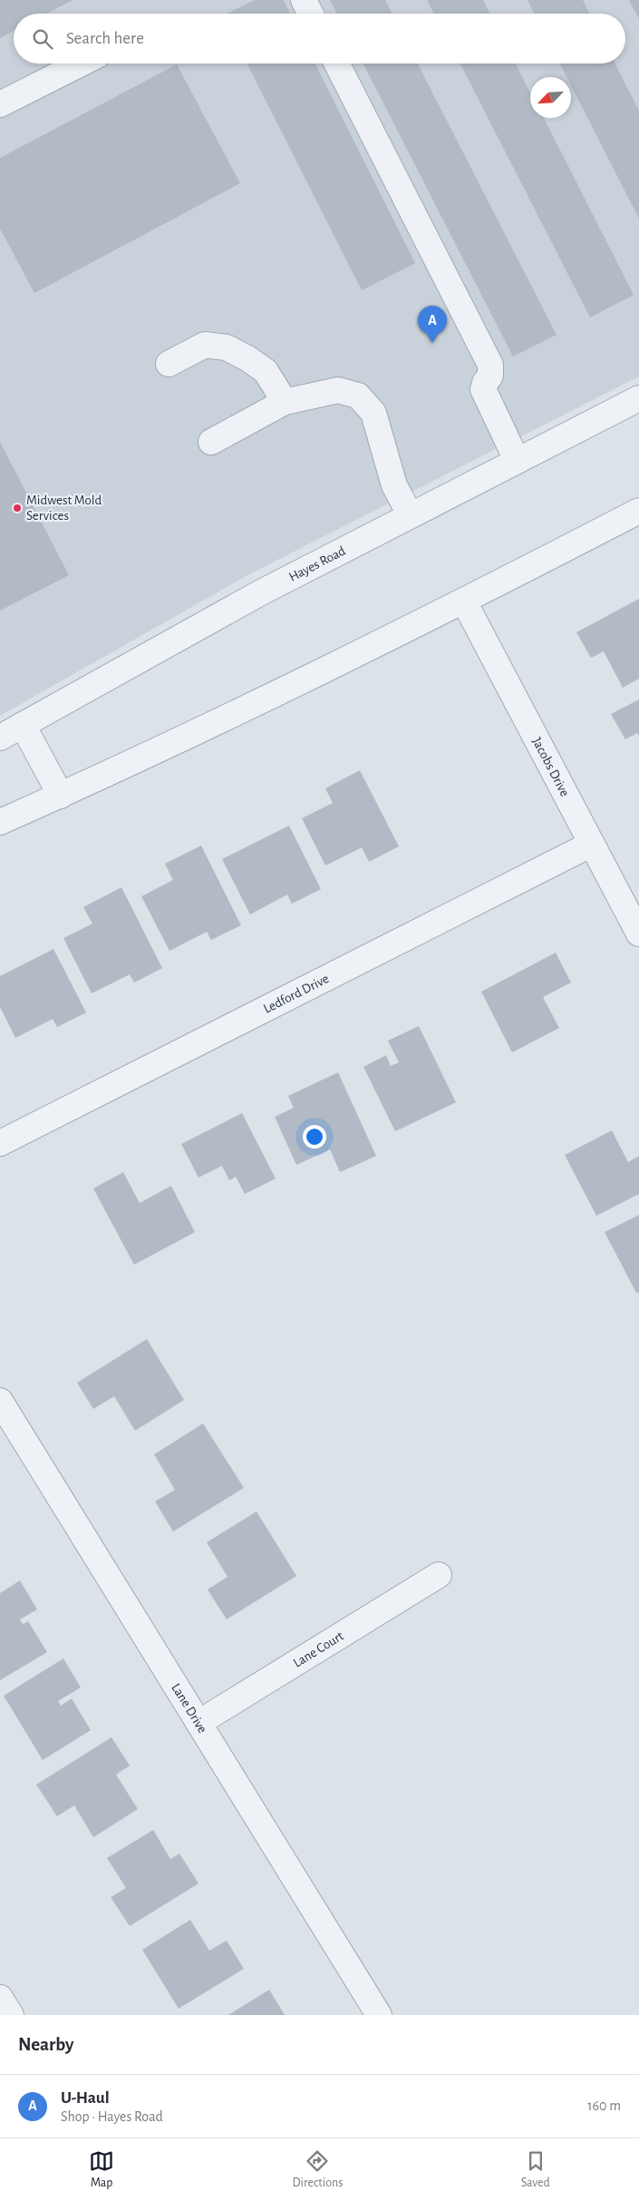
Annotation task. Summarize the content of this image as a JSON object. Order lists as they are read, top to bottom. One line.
{"streets":{"street":["Hayes Road","Jacobs Drive","Ledford Drive","Lane Court","Lane Drive"]},"crossings":[["Jacobs Drive","Ledford Drive"],["Lane Court","Lane Drive"]],"places":["Midwest Mold Services"],"north":"bottom left","page":{"search":"Search here","pins":"A","heading":"Nearby","list":[{"mark":"A","name":"U-Haul","note":"Shop · Hayes Road","value":"160 m"}],"nav":["Map","Directions","Saved"]}}
